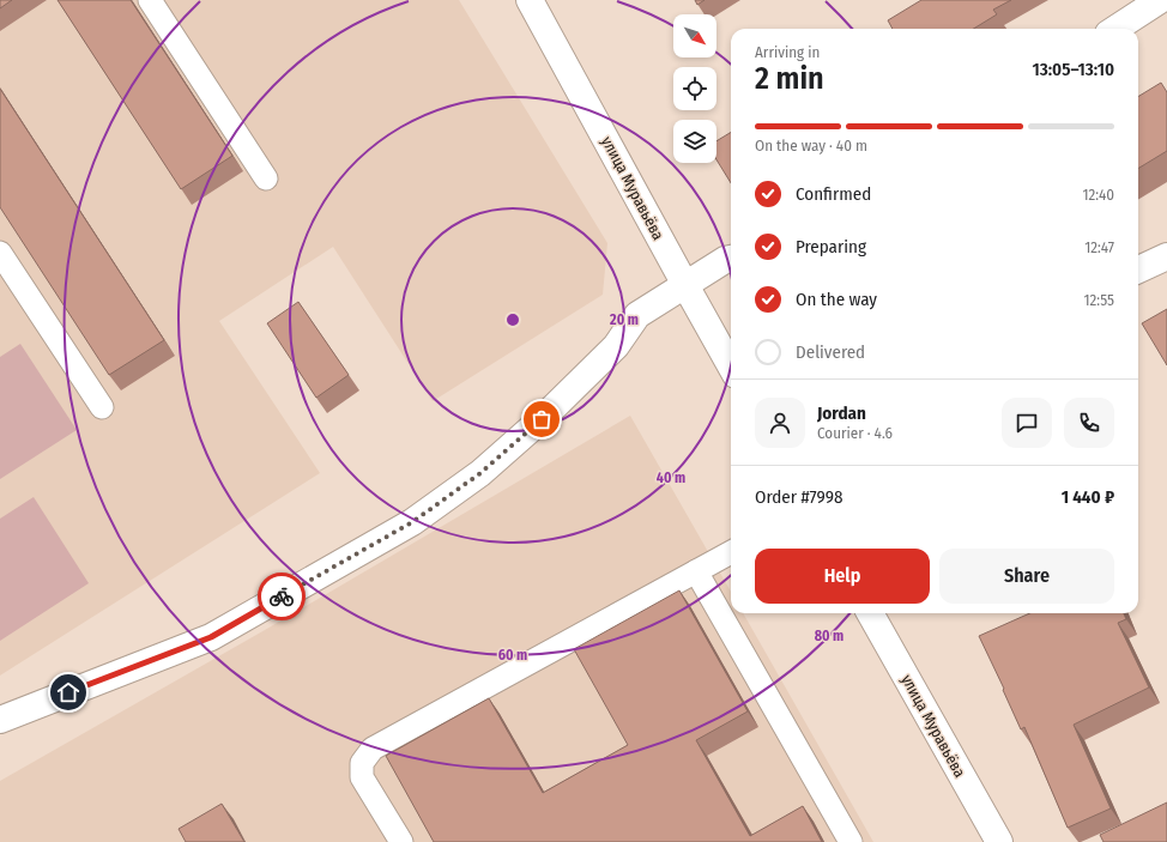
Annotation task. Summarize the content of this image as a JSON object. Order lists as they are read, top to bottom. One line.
{"streets":{"street":["улица Муравьёва"]},"north":"bottom right","page":{"heading":["2 min","Arriving in","13:05–13:10"],"panel":["Jordan","Courier · 4.6","Order #7998","1 440 ₽"],"bar":"On the way · 40 m","list":[["Confirmed","12:40"],["Preparing","12:47"],["On the way","12:55"],"Delivered"],"buttons":["Help","Share"]},"rings":["20 m","40 m","80 m","60 m"]}
